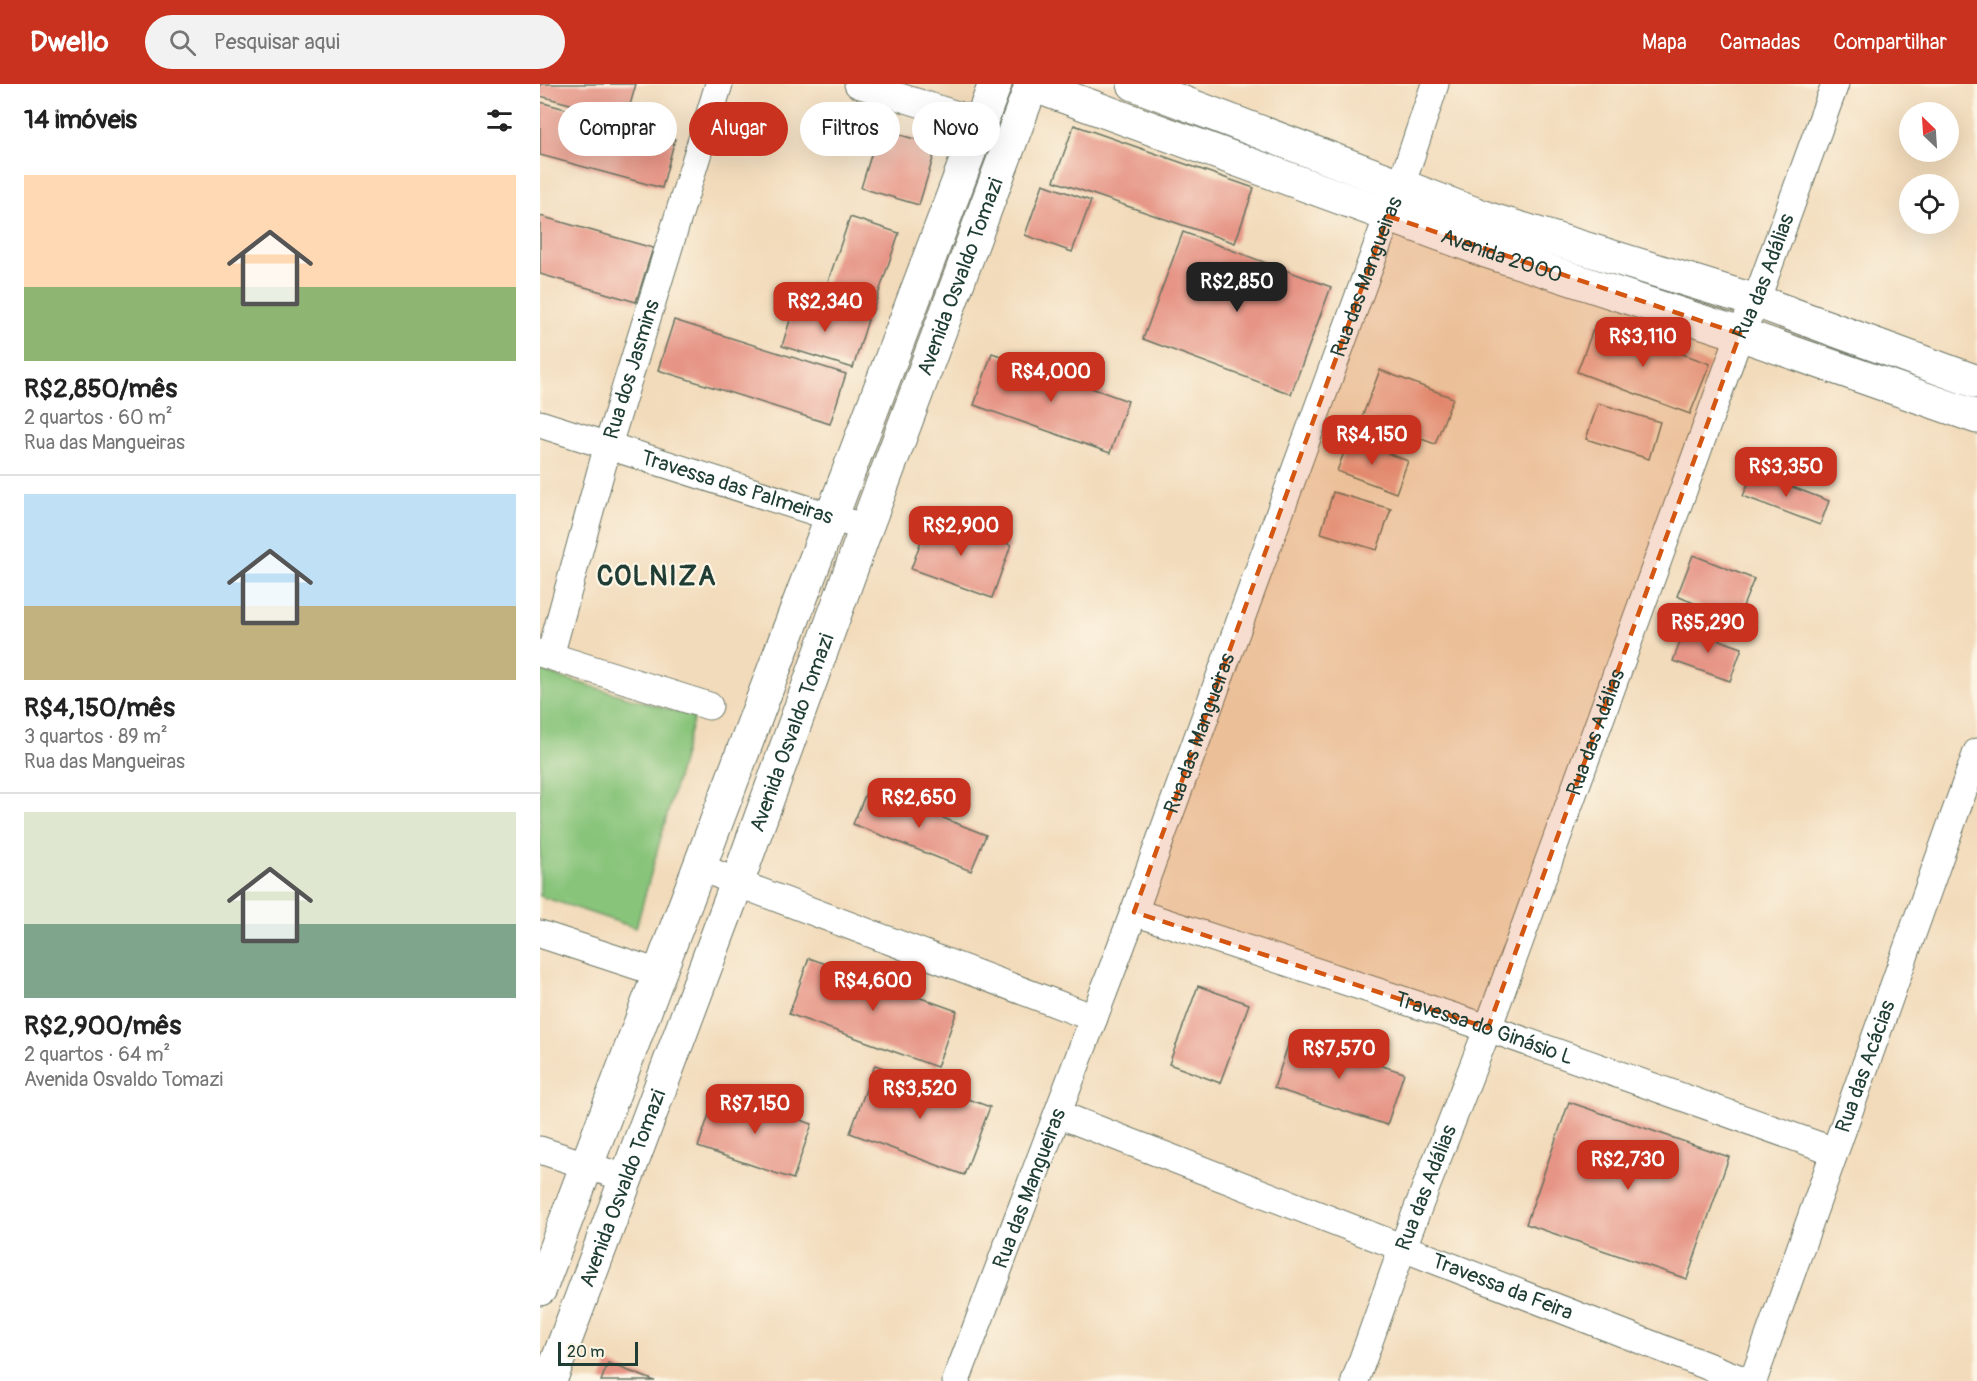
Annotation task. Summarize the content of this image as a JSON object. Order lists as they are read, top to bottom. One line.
{"streets":{"street":["Avenida 2000","Rua das Adálias","Avenida Osvaldo Tomazi","Rua das Mangueiras","Rua dos Jasmins","Travessa das Palmeiras","Travessa do Ginásio L","Rua das Acácias","Travessa da Feira"]},"crossings":[["Avenida 2000","Rua das Adálias"],["Avenida 2000","Avenida Osvaldo Tomazi"],["Avenida 2000","Rua das Mangueiras"],["Rua das Adálias","Travessa do Ginásio L"],["Rua das Adálias","Travessa da Feira"],["Avenida Osvaldo Tomazi","Travessa das Palmeiras"],["Rua das Mangueiras","Travessa do Ginásio L"],["Rua das Mangueiras","Travessa da Feira"],["Rua dos Jasmins","Travessa das Palmeiras"],["Travessa do Ginásio L","Rua das Acácias"]],"districts":["COLNIZA"],"scale_bar":"20 m","north":"top left","page":{"header":"Dwello","search":"Pesquisar aqui","nav":["Mapa","Camadas","Compartilhar"],"heading":"14 imóveis","chip":["Comprar","Alugar","Filtros","Novo"],"list":[{"name":"R$2,850/mês","note":"2 quartos · 60 m² · Rua das Mangueiras"},{"name":"R$4,150/mês","note":"3 quartos · 89 m² · Rua das Mangueiras"},{"name":"R$2,900/mês","note":"2 quartos · 64 m² · Avenida Osvaldo Tomazi"}],"price":["R$2,850","R$2,340","R$3,110","R$4,000","R$4,150","R$3,350","R$2,900","R$5,290","R$2,650","R$4,600","R$7,570","R$3,520","R$7,150","R$2,730"],"scale":"20 m"}}
